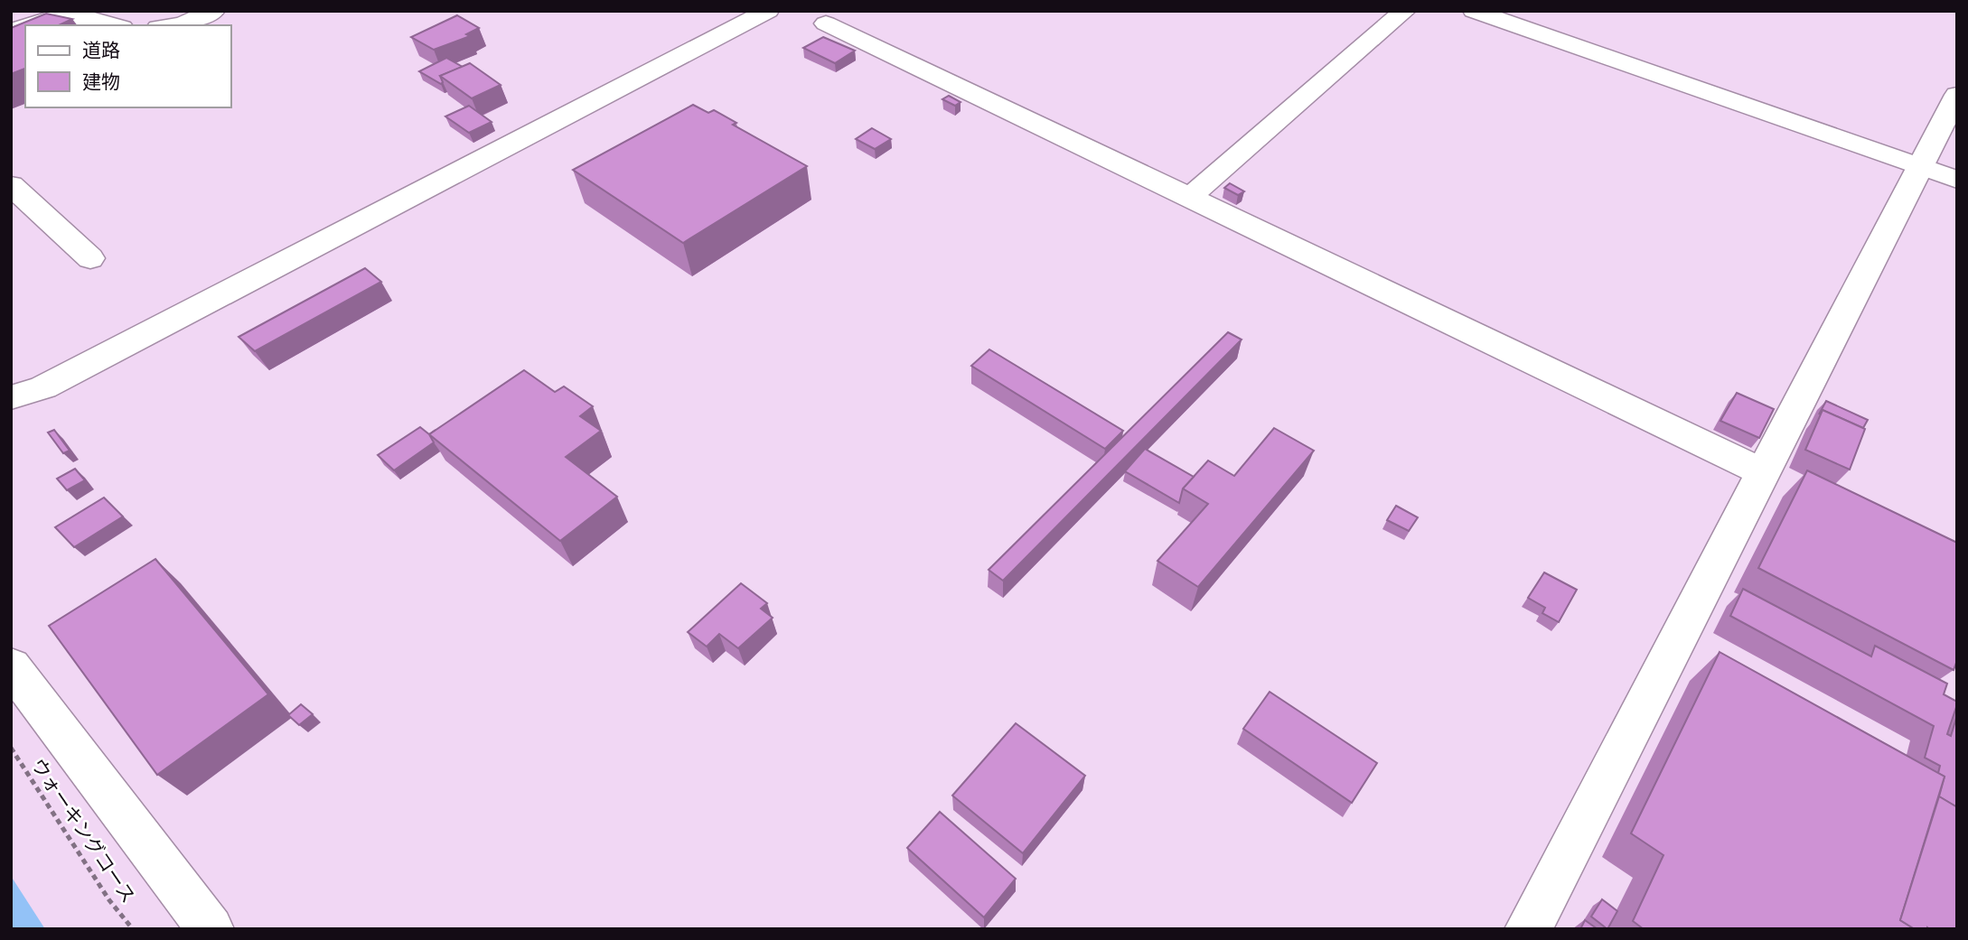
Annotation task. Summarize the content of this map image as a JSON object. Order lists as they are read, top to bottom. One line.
{"streets":{"path":["ウォーキングコース"]},"legend":["道路","建物"]}
